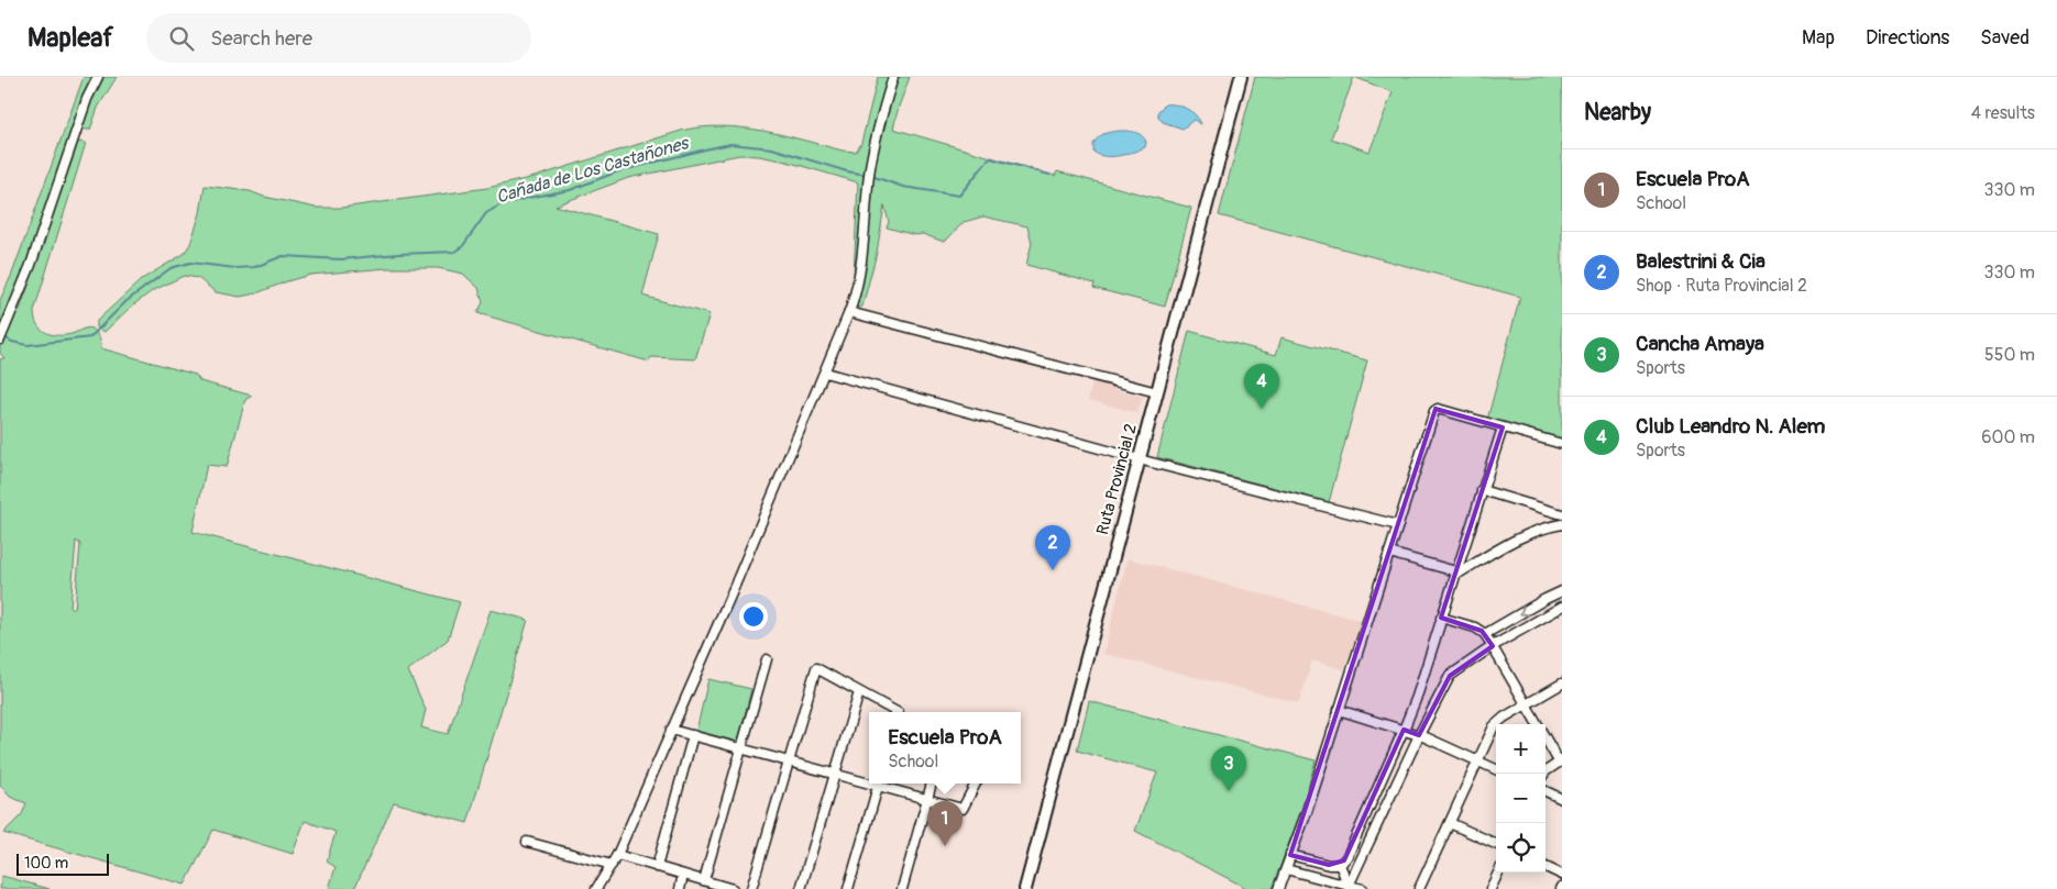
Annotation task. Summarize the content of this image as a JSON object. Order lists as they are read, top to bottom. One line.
{"streets":{"main road":["Ruta Provincial 2"]},"water":["Cañada de Los Castañones"],"scale_bar":"100 m","page":{"header":"Mapleaf","search":"Search here","nav":["Map","Directions","Saved"],"heading":["Nearby","4 results"],"list":[{"mark":"1","name":"Escuela ProA","note":"School","value":"330 m"},{"mark":"2","name":"Balestrini & Cia","note":"Shop · Ruta Provincial 2","value":"330 m"},{"mark":"3","name":"Cancha Amaya","note":"Sports","value":"550 m"},{"mark":"4","name":"Club Leandro N. Alem","note":"Sports","value":"600 m"}],"pins":["4","2","3","1"],"popup":["Escuela ProA","School"],"map_buttons":["+","−"],"scale":"100 m"}}
